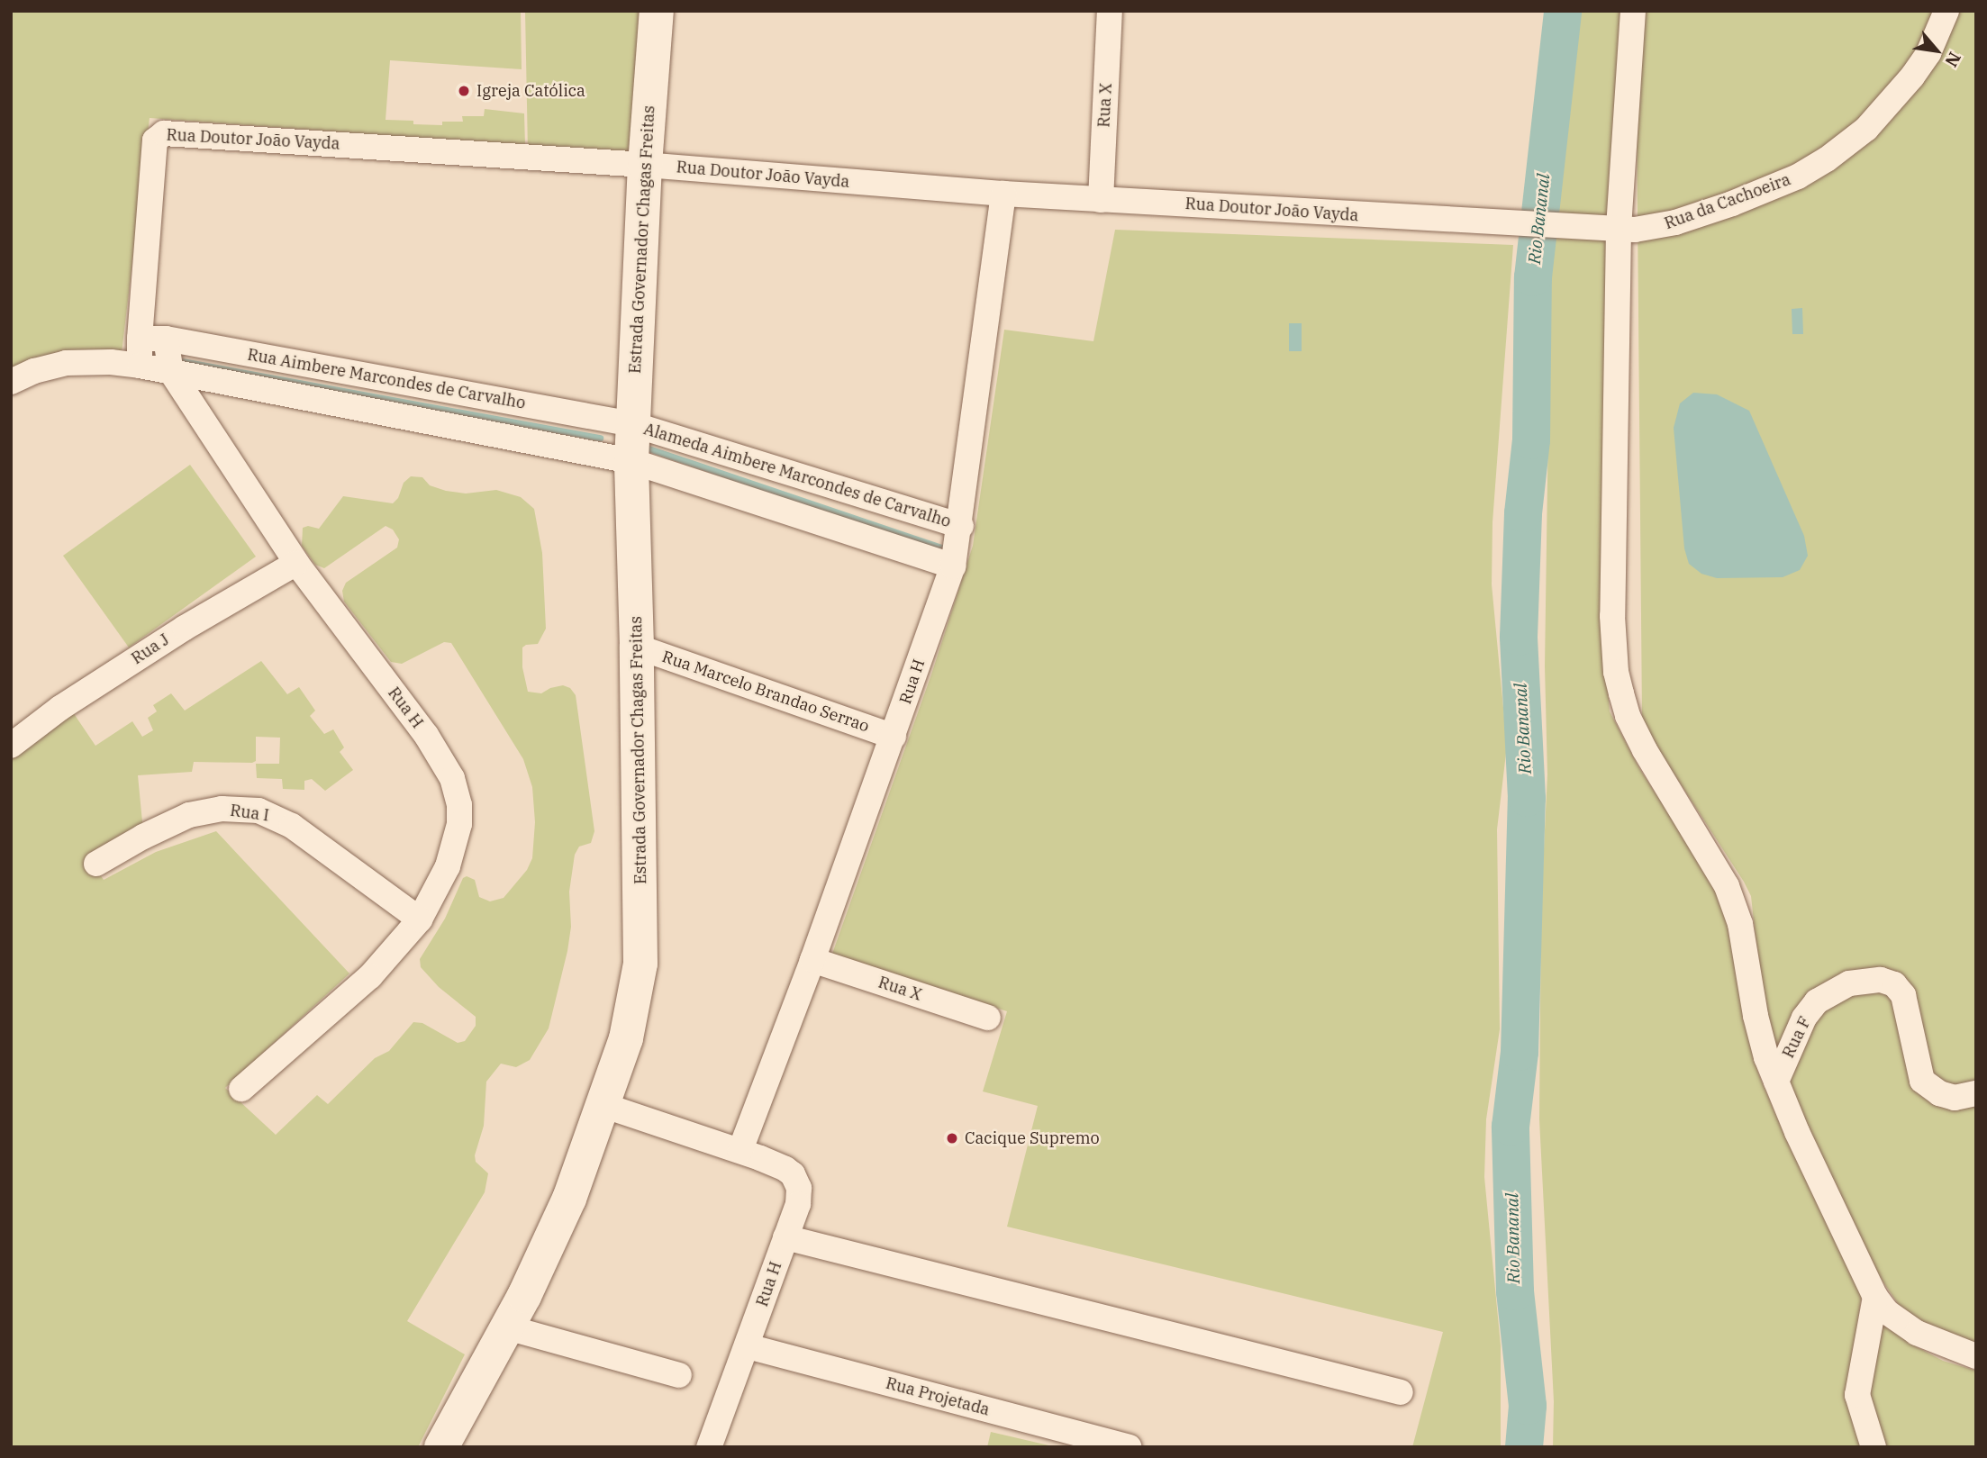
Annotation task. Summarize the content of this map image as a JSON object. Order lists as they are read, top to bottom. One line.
{"streets":{"main road":["Estrada Governador Chagas Freitas"],"street":["Rua X","Rua Doutor João Vayda","Rua da Cachoeira","Rua Aimbere Marcondes de Carvalho","Alameda Aimbere Marcondes de Carvalho","Rua J","Rua H","Rua Marcelo Brandao Serrao","Rua I","Rua F","Rua Projetada"]},"crossings":[["Rua X","Rua Doutor João Vayda"],["Rua X","Rua H"],["Rua Doutor João Vayda","Rua da Cachoeira"],["Rua Doutor João Vayda","Estrada Governador Chagas Freitas"],["Rua Doutor João Vayda","Rua Aimbere Marcondes de Carvalho"],["Rua Doutor João Vayda","Rua H"],["Estrada Governador Chagas Freitas","Rua Aimbere Marcondes de Carvalho"],["Estrada Governador Chagas Freitas","Alameda Aimbere Marcondes de Carvalho"],["Estrada Governador Chagas Freitas","Rua H"],["Estrada Governador Chagas Freitas","Rua Marcelo Brandao Serrao"],["Rua Aimbere Marcondes de Carvalho","Alameda Aimbere Marcondes de Carvalho"],["Rua Aimbere Marcondes de Carvalho","Rua H"],["Alameda Aimbere Marcondes de Carvalho","Rua H"],["Rua J","Rua H"],["Rua H","Rua Marcelo Brandao Serrao"],["Rua H","Rua I"],["Rua H","Rua Projetada"]],"water":["Rio Bananal"],"places":["Igreja Católica","Cacique Supremo"],"north":"bottom right"}
